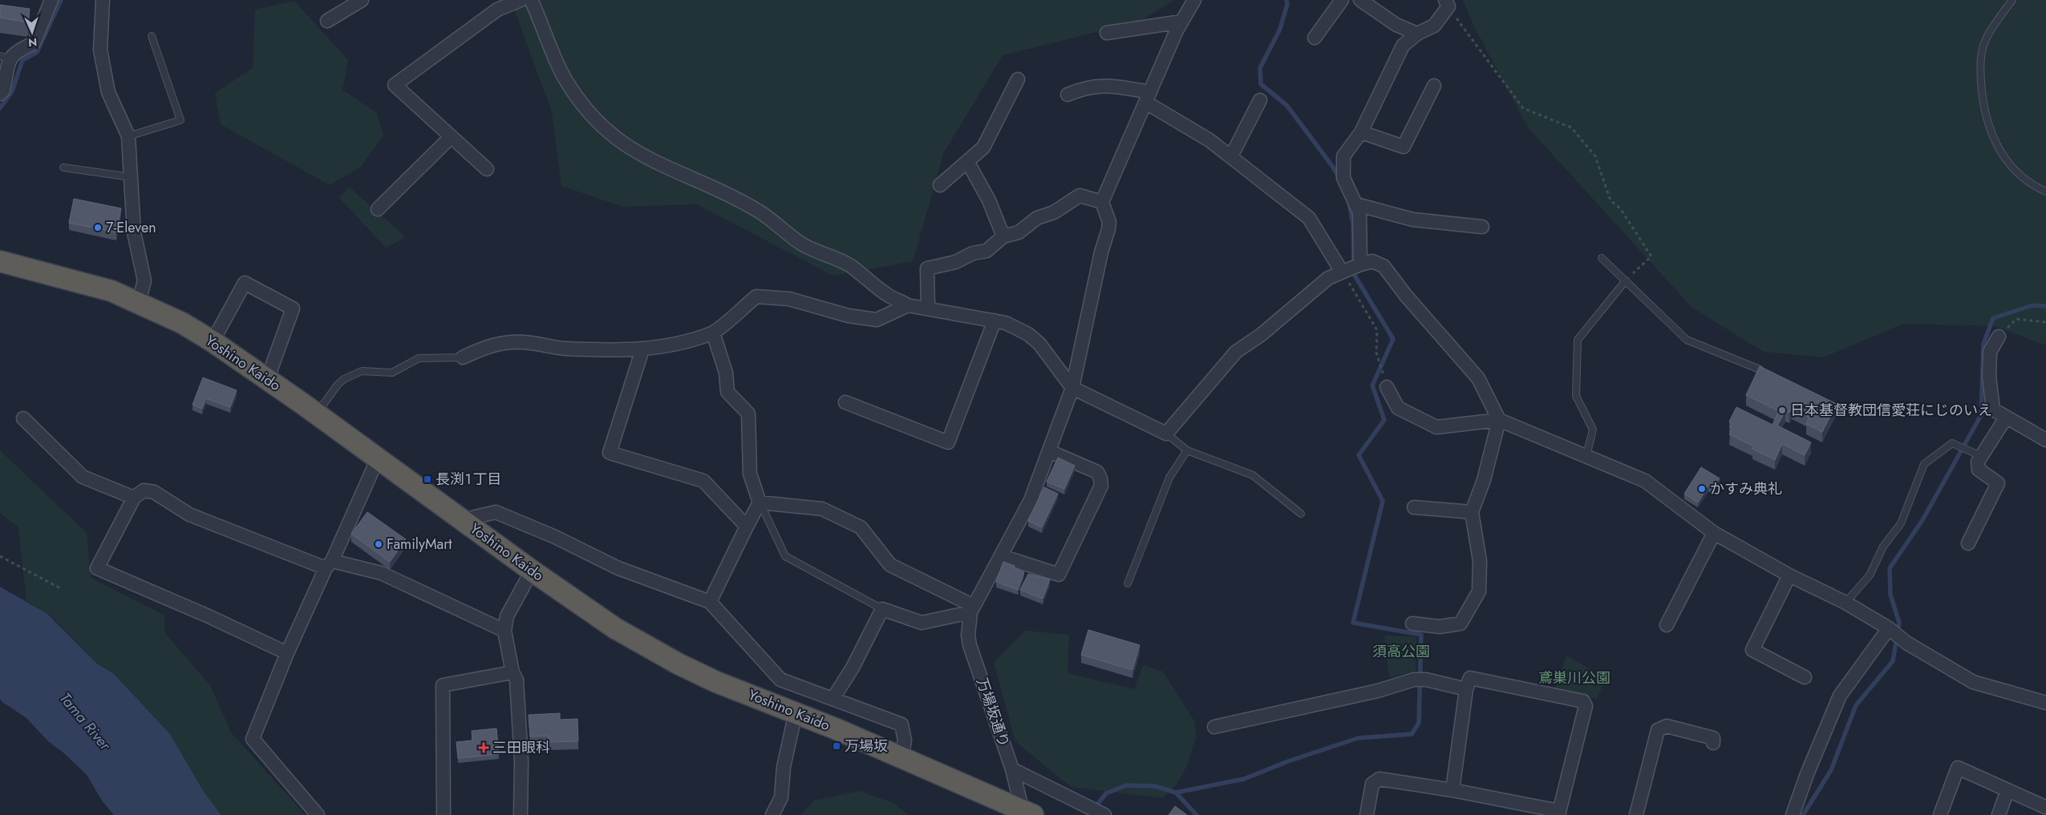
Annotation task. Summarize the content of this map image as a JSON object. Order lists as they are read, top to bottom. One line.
{"streets":{"highway":["Yoshino Kaido"],"street":["万場坂通り"]},"crossings":[["Yoshino Kaido","万場坂通り"]],"water":["Tama River"],"parks":["須高公園","鳶巣川公園"],"places":{"other":["7-Eleven","日本基督教団信愛荘にじのいえ","かすみ典礼","FamilyMart"],"transit":["長渕１丁目","万場坂"],"health":["三田眼科"]},"north":"bottom"}
